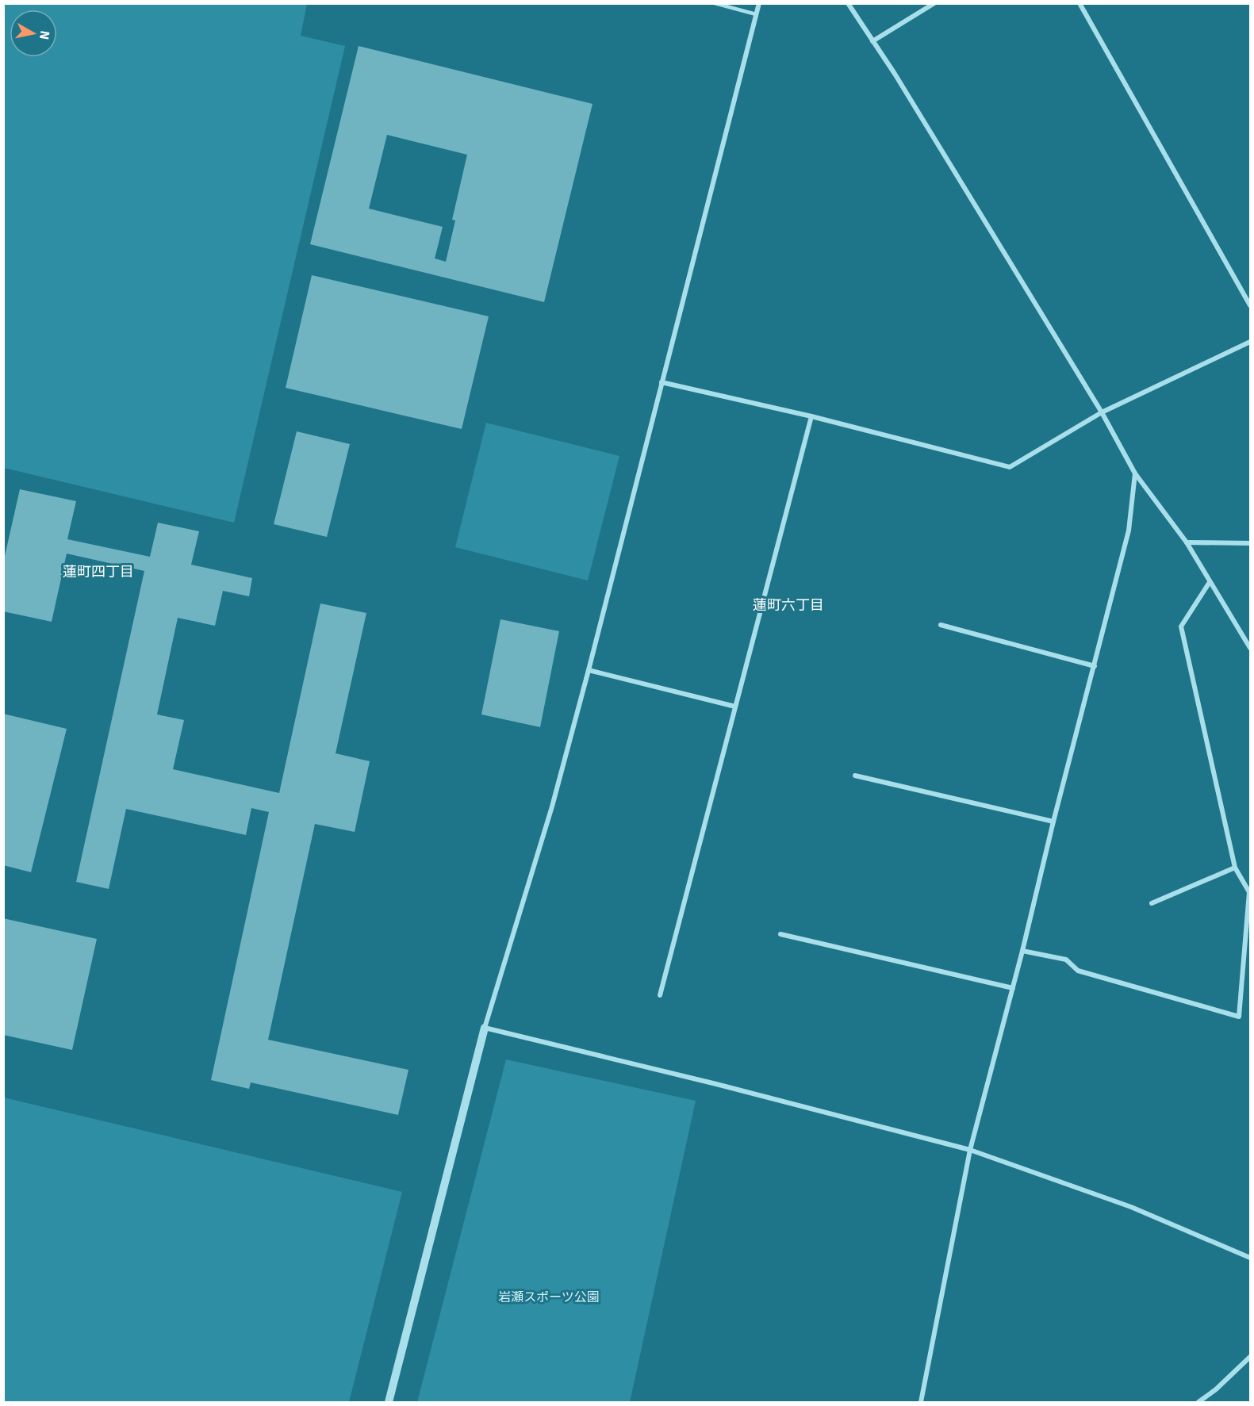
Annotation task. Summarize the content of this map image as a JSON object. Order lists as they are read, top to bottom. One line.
{"districts":["蓮町四丁目","蓮町六丁目"],"parks":["岩瀬スポーツ公園"],"north":"right"}
